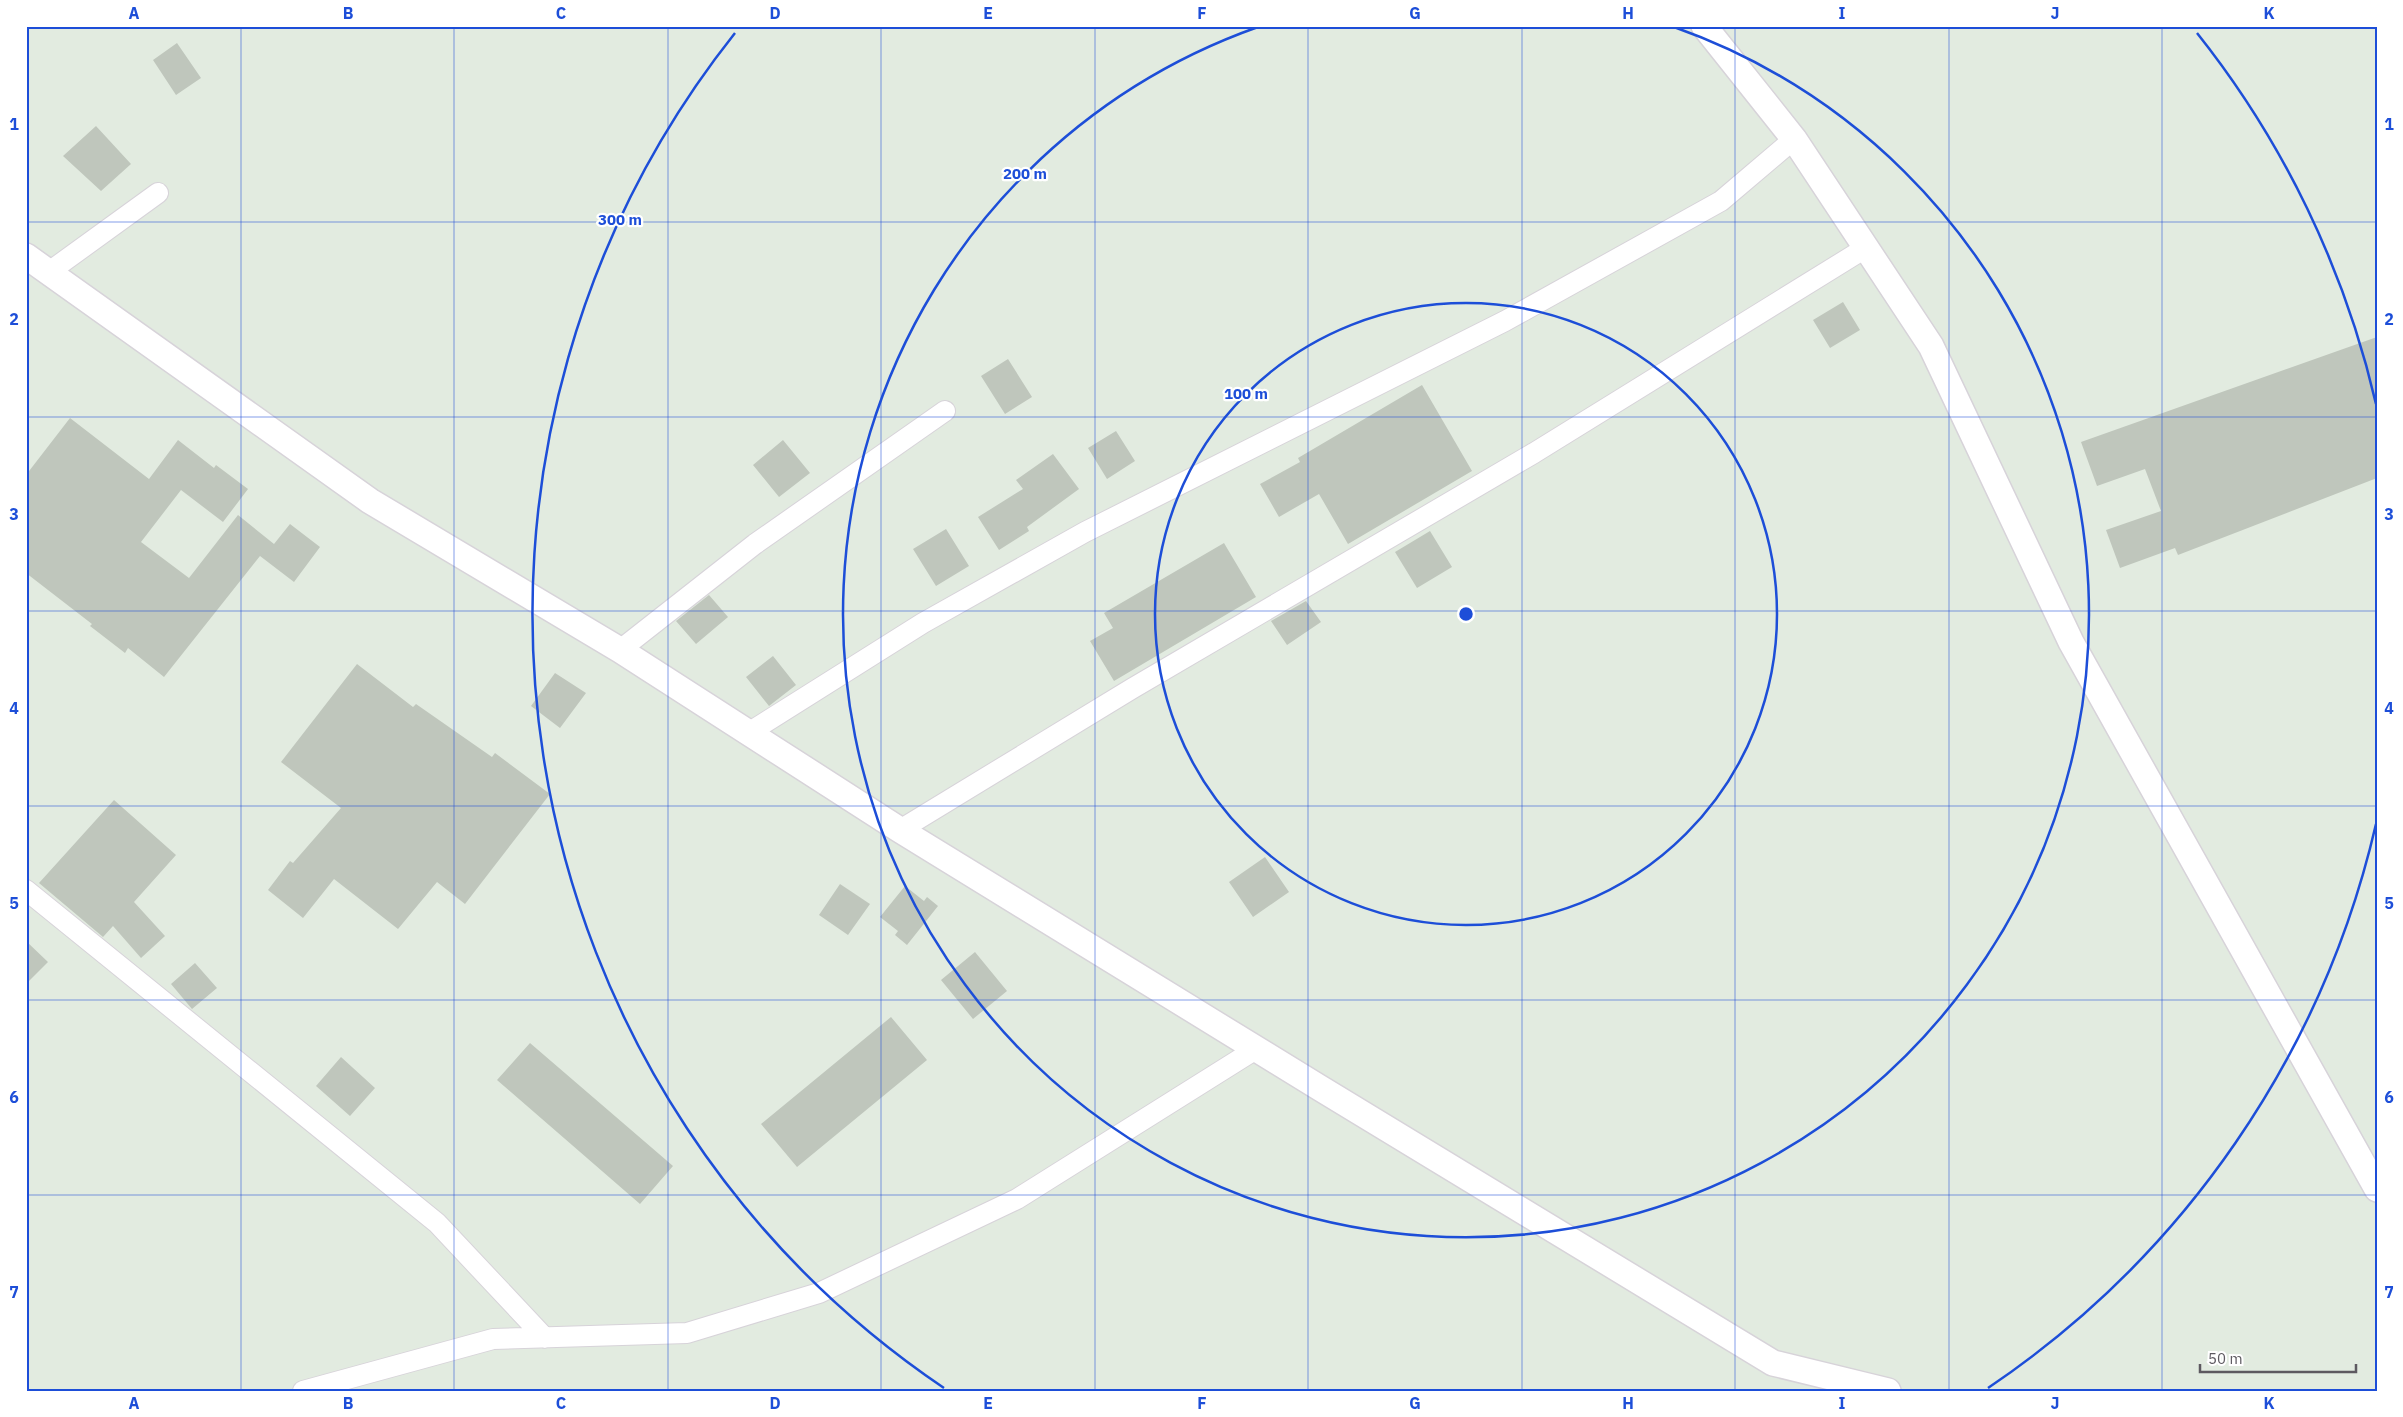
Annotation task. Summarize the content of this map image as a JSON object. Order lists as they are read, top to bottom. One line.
{"scale_bar":"50 m","grid":{"columns":["A","B","C","D","E","F","G","H","I","J","K"],"rows":["1","2","3","4","5","6","7"]},"rings":["200 m","300 m","100 m"]}
